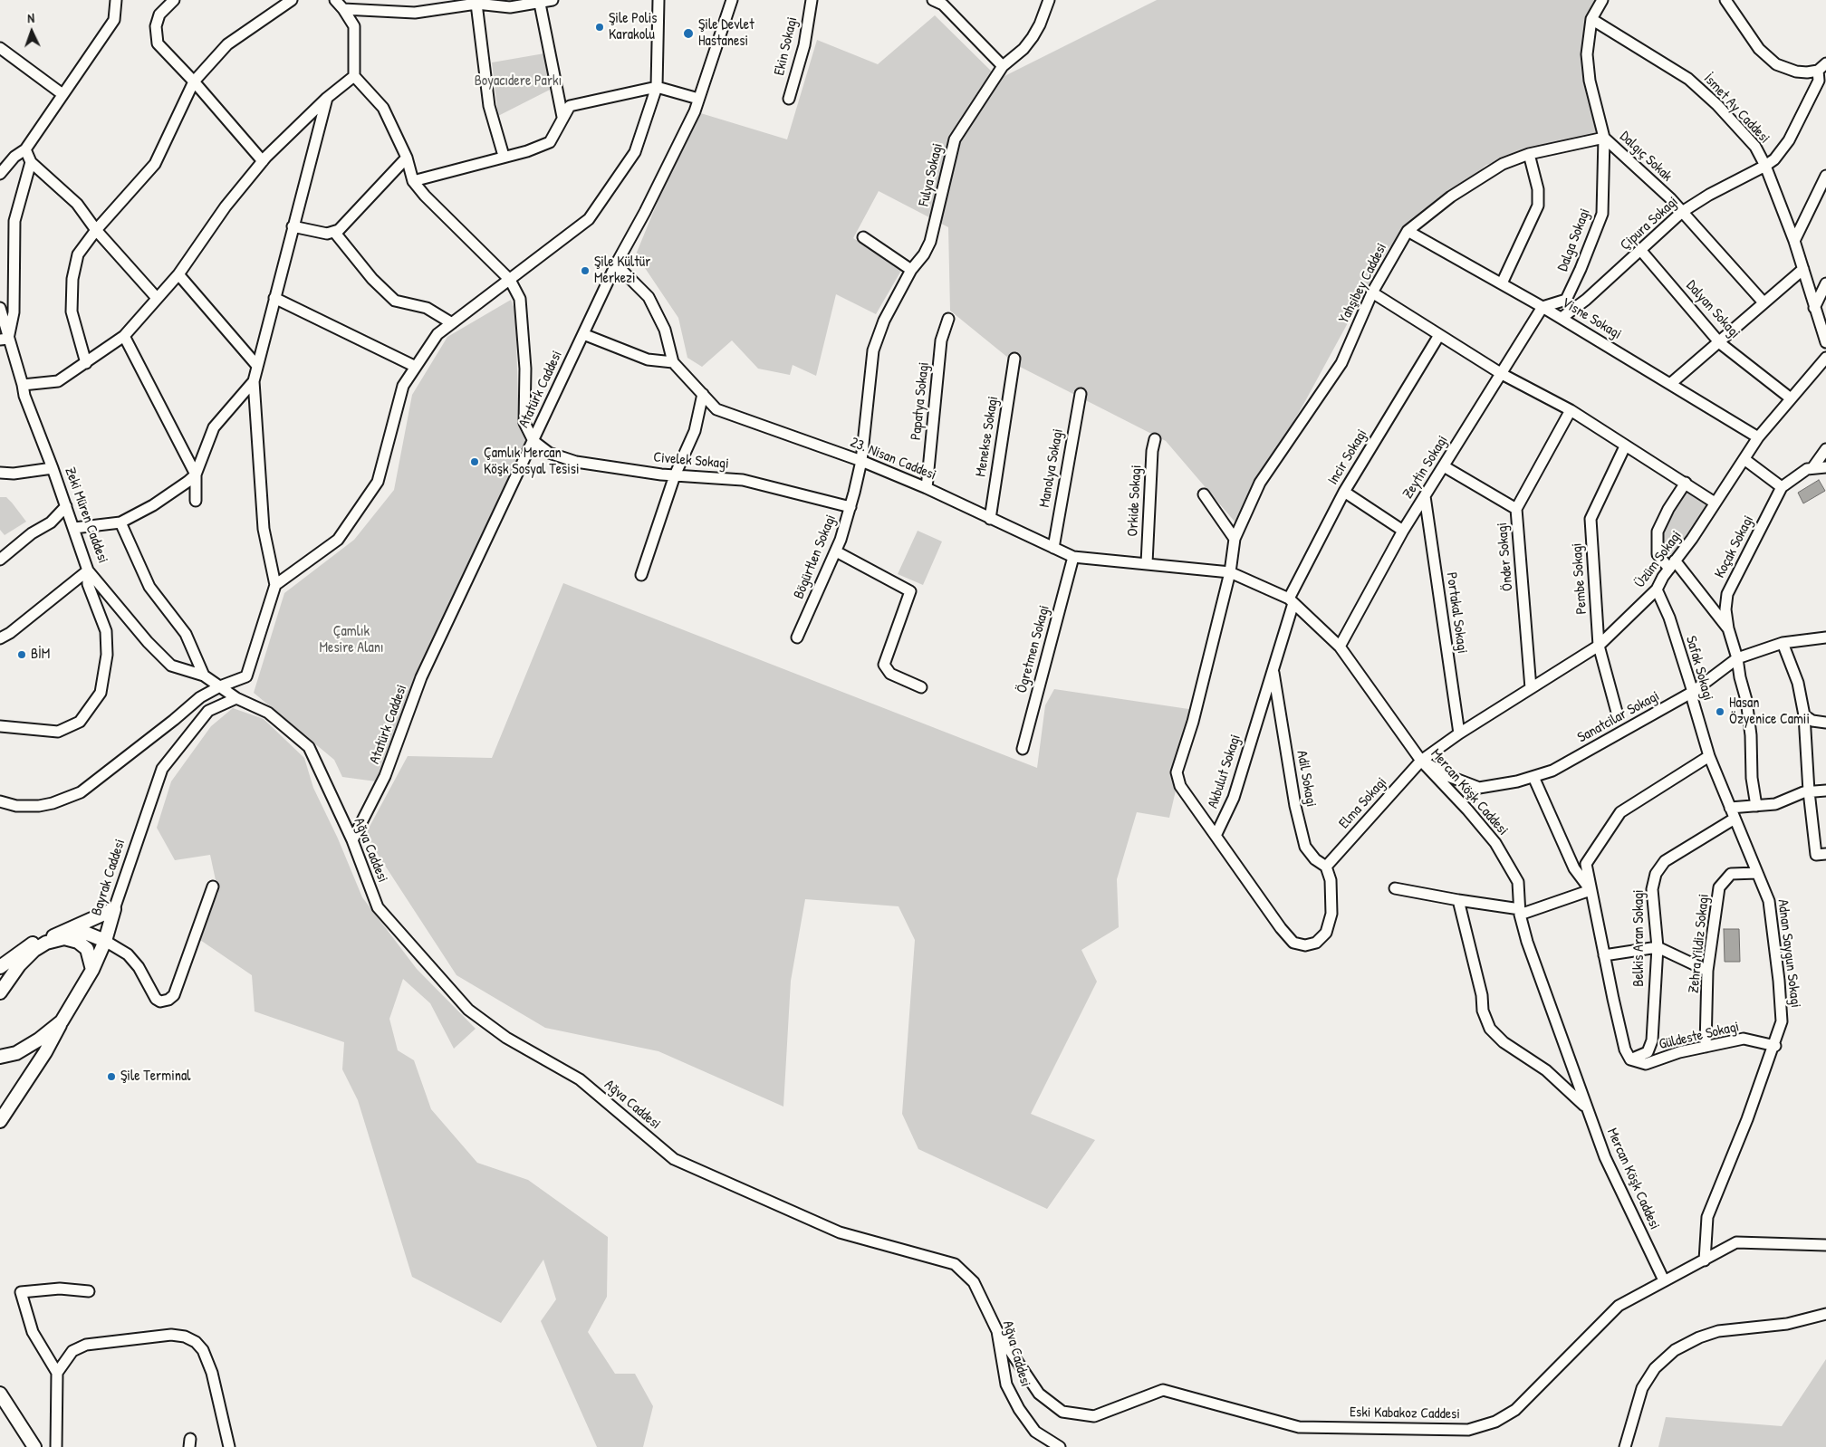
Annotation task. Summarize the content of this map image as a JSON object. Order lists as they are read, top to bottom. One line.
{"streets":{"main road":["Bayrak Caddesi"],"street":["Ekin Sokagi","İsmet Ay Caddesi","Dalgıç Sokak","Fulya Sokagi","Çipura Sokagi","Dalga Sokagi","Yahşibey Caddesi","Dalyan Sokagi","Visne Sokagi","Atatürk Caddesi","Papatya Sokagi","Menekse Sokagi","Incir Sokagi","23. Nisan Caddesi","Civelek Sokagi","Zeytin Sokagi","Manolya Sokagi","Orkide Sokagi","Zeki Müren Caddesi","Koçak Sokagi","Bögürtlen Sokagi","Önder Sokagi","Üzüm Sokagi","Pembe Sokagi","Portakal Sokagi","Ögretmen Sokagi","Safak Sokagi","Sanatcilar Sokagi","Akbulut Sokagi","Adil Sokagi","Mercan Köşk Caddesi","Elma Sokagi","Ağva Caddesi","Belkis Aran Sokagi","Zehra Yildiz Sokagi","Adnan Saygun Sokagi","Güldeste Sokagi","Eski Kabakoz Caddesi"]},"crossings":[["İsmet Ay Caddesi","Dalgıç Sokak"],["İsmet Ay Caddesi","Çipura Sokagi"],["Dalgıç Sokak","Çipura Sokagi"],["Dalgıç Sokak","Dalga Sokagi"],["Dalgıç Sokak","Yahşibey Caddesi"],["Fulya Sokagi","23. Nisan Caddesi"],["Fulya Sokagi","Bögürtlen Sokagi"],["Çipura Sokagi","Dalyan Sokagi"],["Çipura Sokagi","Visne Sokagi"],["Dalga Sokagi","Yahşibey Caddesi"],["Dalga Sokagi","Visne Sokagi"],["Dalga Sokagi","Zeytin Sokagi"],["Yahşibey Caddesi","Visne Sokagi"],["Dalyan Sokagi","Üzüm Sokagi"],["Visne Sokagi","Zeytin Sokagi"],["Visne Sokagi","Üzüm Sokagi"],["Atatürk Caddesi","23. Nisan Caddesi"],["Atatürk Caddesi","Civelek Sokagi"],["Atatürk Caddesi","Ağva Caddesi"],["Papatya Sokagi","23. Nisan Caddesi"],["Menekse Sokagi","23. Nisan Caddesi"],["Incir Sokagi","Akbulut Sokagi"],["Incir Sokagi","Mercan Köşk Caddesi"],["23. Nisan Caddesi","Manolya Sokagi"],["23. Nisan Caddesi","Orkide Sokagi"],["23. Nisan Caddesi","Bögürtlen Sokagi"],["23. Nisan Caddesi","Ögretmen Sokagi"],["23. Nisan Caddesi","Mercan Köşk Caddesi"],["Civelek Sokagi","Bögürtlen Sokagi"],["Zeytin Sokagi","Portakal Sokagi"],["Zeytin Sokagi","Mercan Köşk Caddesi"],["Zeki Müren Caddesi","Ağva Caddesi"],["Zeki Müren Caddesi","Bayrak Caddesi"],["Koçak Sokagi","Sanatcilar Sokagi"],["Önder Sokagi","Üzüm Sokagi"],["Üzüm Sokagi","Pembe Sokagi"],["Üzüm Sokagi","Portakal Sokagi"],["Üzüm Sokagi","Safak Sokagi"],["Üzüm Sokagi","Sanatcilar Sokagi"],["Üzüm Sokagi","Mercan Köşk Caddesi"],["Üzüm Sokagi","Elma Sokagi"],["Safak Sokagi","Sanatcilar Sokagi"],["Safak Sokagi","Adnan Saygun Sokagi"],["Sanatcilar Sokagi","Mercan Köşk Caddesi"],["Sanatcilar Sokagi","Elma Sokagi"],["Akbulut Sokagi","Adil Sokagi"],["Akbulut Sokagi","Mercan Köşk Caddesi"],["Adil Sokagi","Elma Sokagi"],["Mercan Köşk Caddesi","Elma Sokagi"],["Mercan Köşk Caddesi","Eski Kabakoz Caddesi"],["Ağva Caddesi","Bayrak Caddesi"],["Ağva Caddesi","Eski Kabakoz Caddesi"],["Belkis Aran Sokagi","Adnan Saygun Sokagi"],["Belkis Aran Sokagi","Güldeste Sokagi"],["Zehra Yildiz Sokagi","Adnan Saygun Sokagi"],["Zehra Yildiz Sokagi","Güldeste Sokagi"],["Adnan Saygun Sokagi","Güldeste Sokagi"],["Adnan Saygun Sokagi","Eski Kabakoz Caddesi"]],"parks":["Boyacıdere Parkı","Çamlık Mesire Alanı"],"places":["Şile Polis Karakolu","Şile Devlet Hastanesi","Şile Kültür Merkezi","Çamlık Mercan Köşk Sosyal Tesisi","BİM","Hasan Özyenice Camii","Şile Terminal"],"north":"top"}
